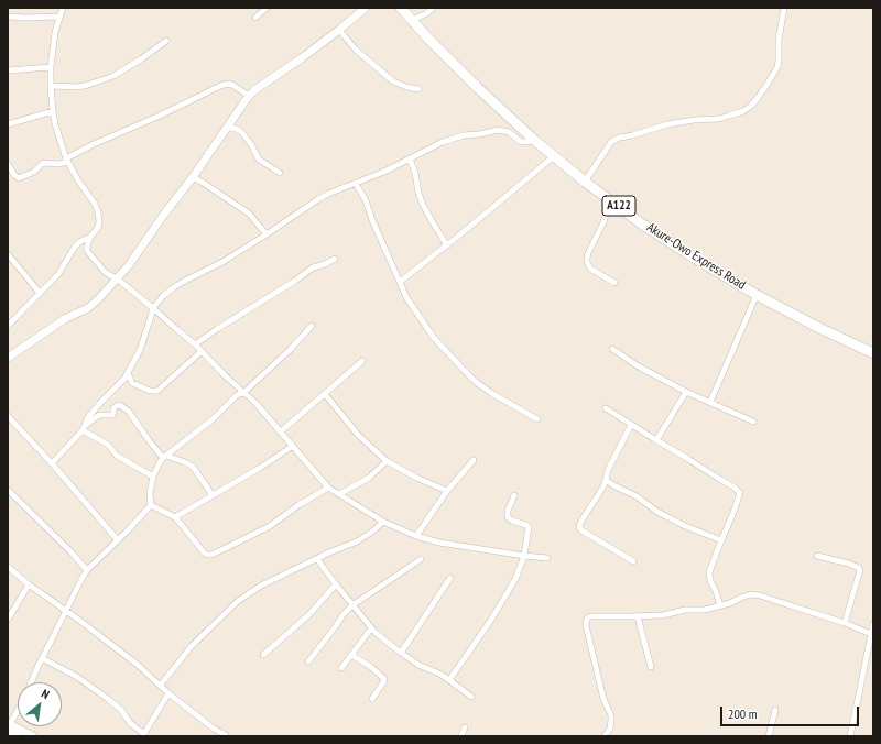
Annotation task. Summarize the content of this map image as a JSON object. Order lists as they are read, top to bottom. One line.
{"streets":{"highway":["A122","Akure-Owo Express Road"]},"scale_bar":"200 m","north":"top right"}
